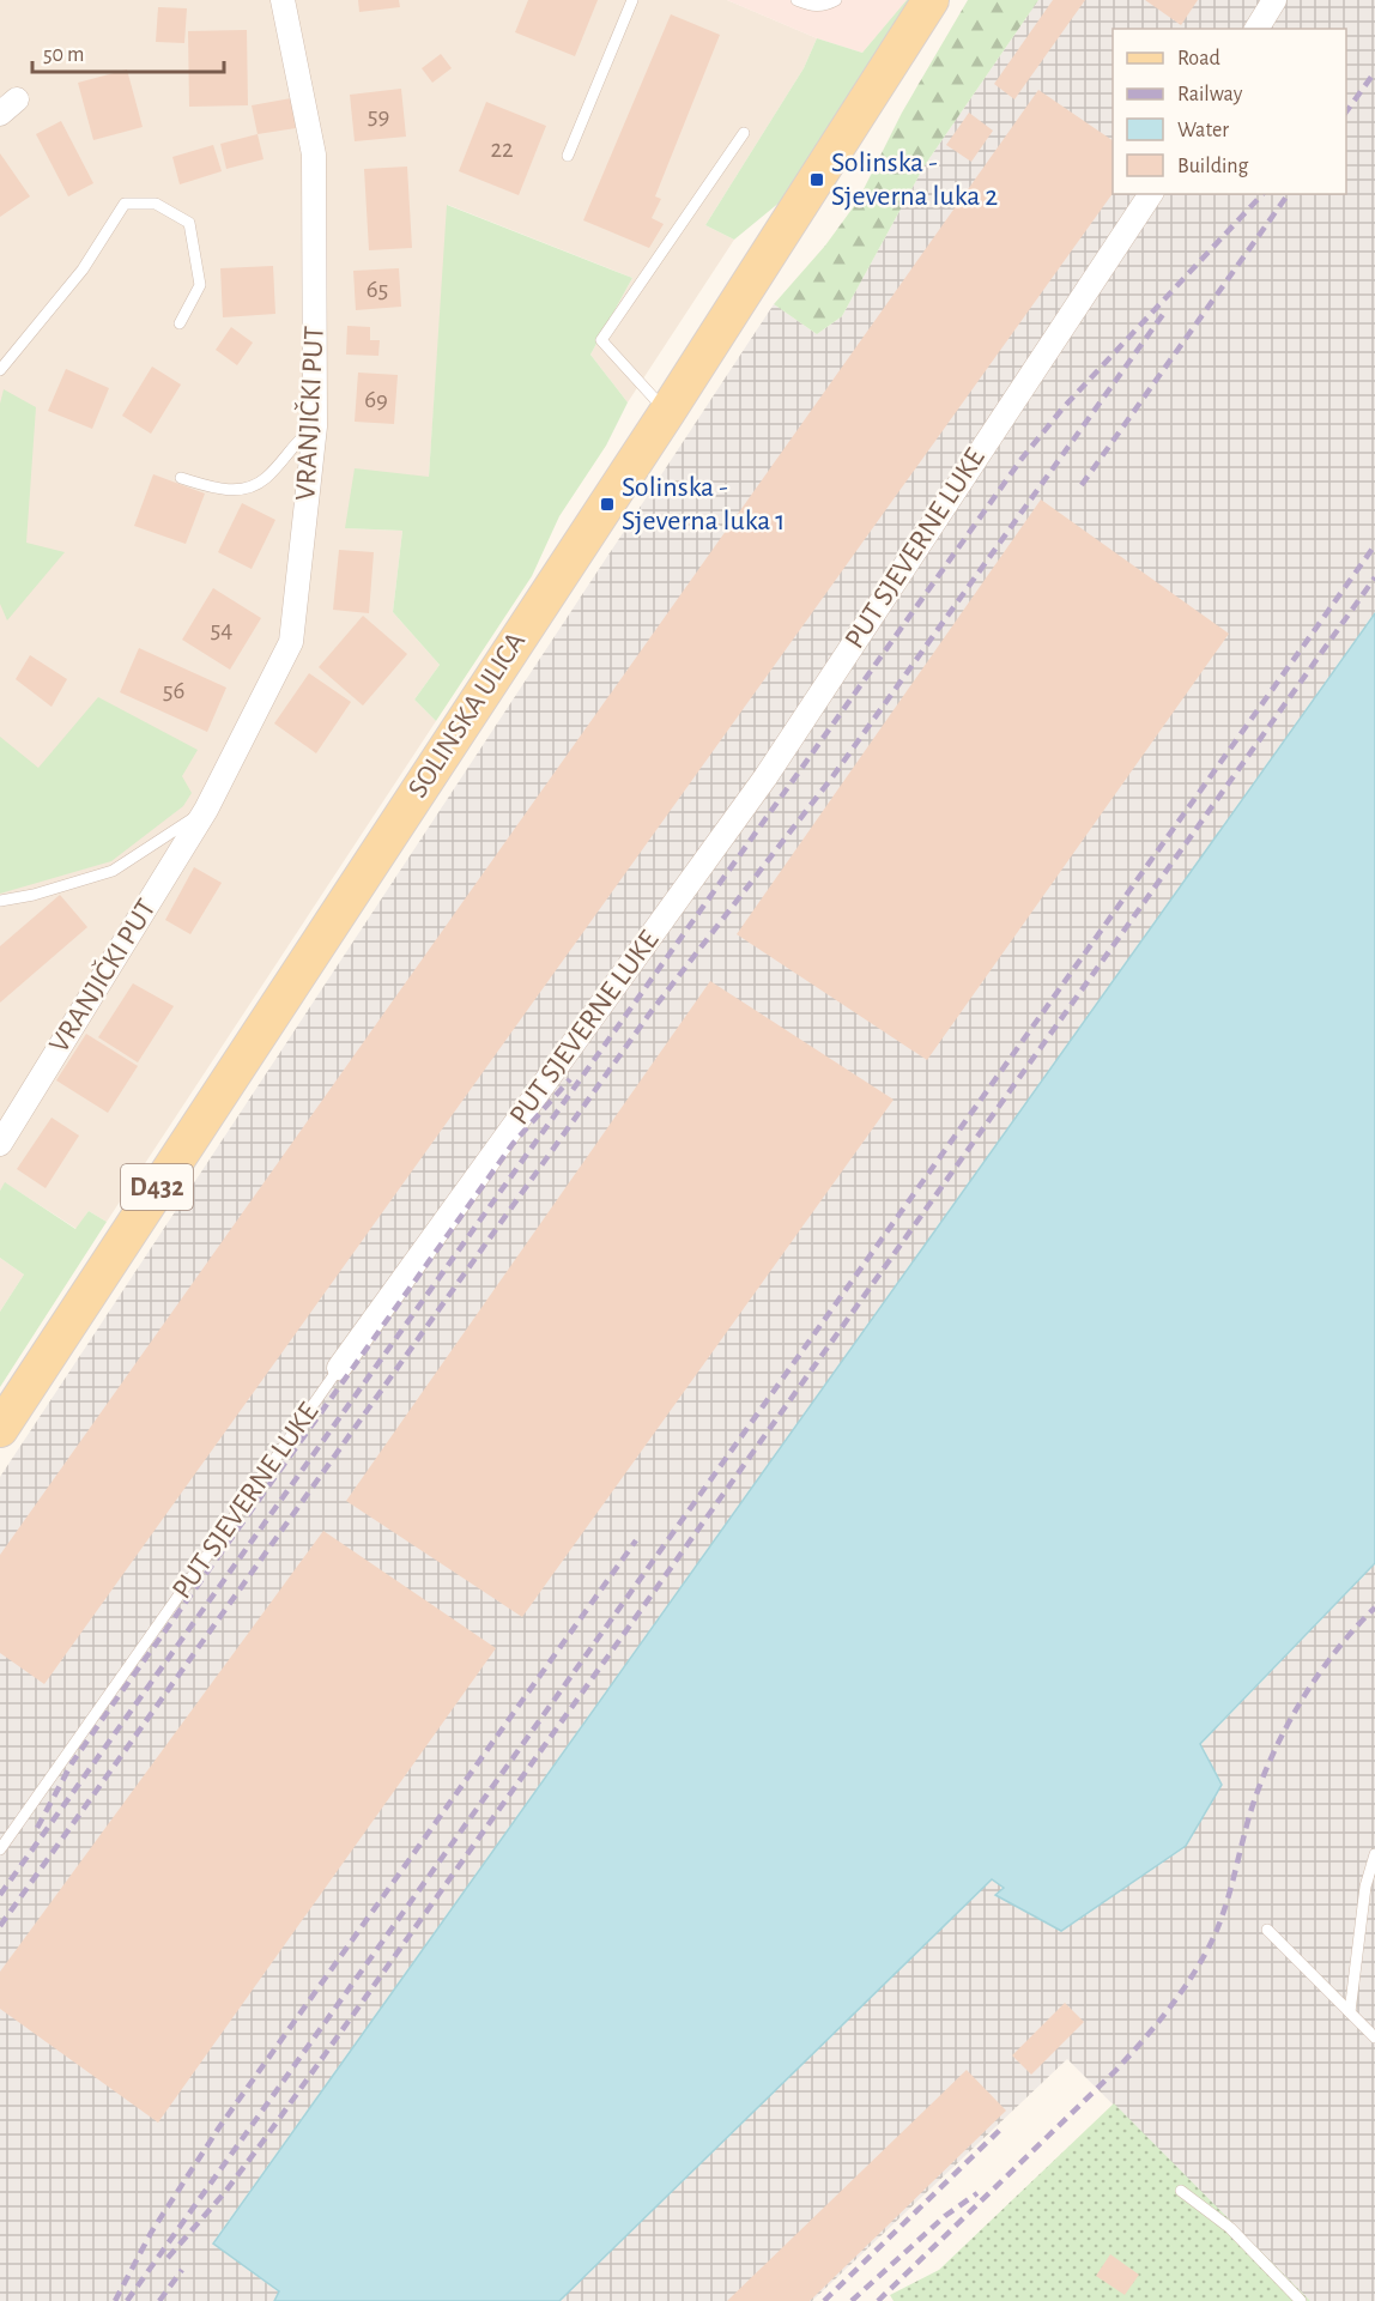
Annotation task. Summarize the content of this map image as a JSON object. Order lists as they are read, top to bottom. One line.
{"streets":{"main road":["SOLINSKA ULICA","D432"],"street":["VRANJIČKI PUT","PUT SJEVERNE LUKE"]},"places":{"transit":["Solinska - Sjeverna luka 2","Solinska - Sjeverna luka 1"]},"house_numbers":["59","22","65","69","54","56"],"legend":["Road","Railway","Water","Building"],"scale_bar":"50 m"}
